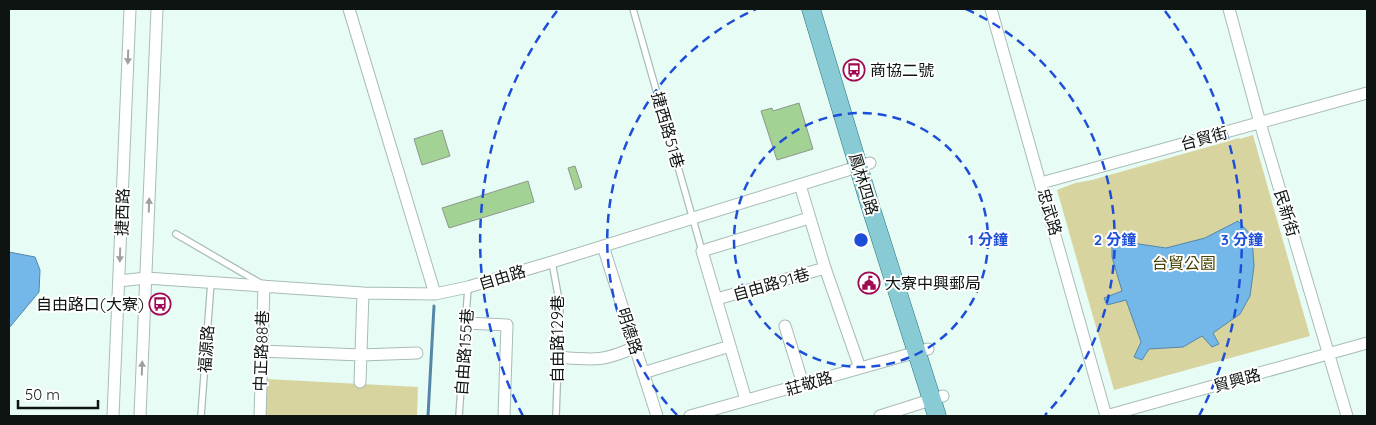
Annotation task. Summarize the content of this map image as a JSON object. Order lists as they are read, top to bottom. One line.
{"streets":{"main road":["鳳林四路"],"street":["台貿街","捷西路","忠武路","民新街","自由路","自由路91巷","明德路","中正路88巷","貿興路","莊敬路"],"lane":["捷西路51巷","自由路129巷","福源路","自由路155巷"]},"crossings":[["捷西路51巷","自由路"],["台貿街","忠武路"],["台貿街","民新街"],["鳳林四路","自由路"],["鳳林四路","莊敬路"],["捷西路","自由路"],["忠武路","貿興路"],["民新街","貿興路"],["自由路","明德路"],["自由路","自由路129巷"],["自由路","福源路"],["自由路","中正路88巷"],["自由路","自由路155巷"]],"parks":["台貿公園"],"places":{"bus stop":["商協二號","自由路口(大寮)"],"public building":["大寮中興郵局"]},"scale_bar":"50 m","rings":["1 分鐘","2 分鐘","3 分鐘"]}
